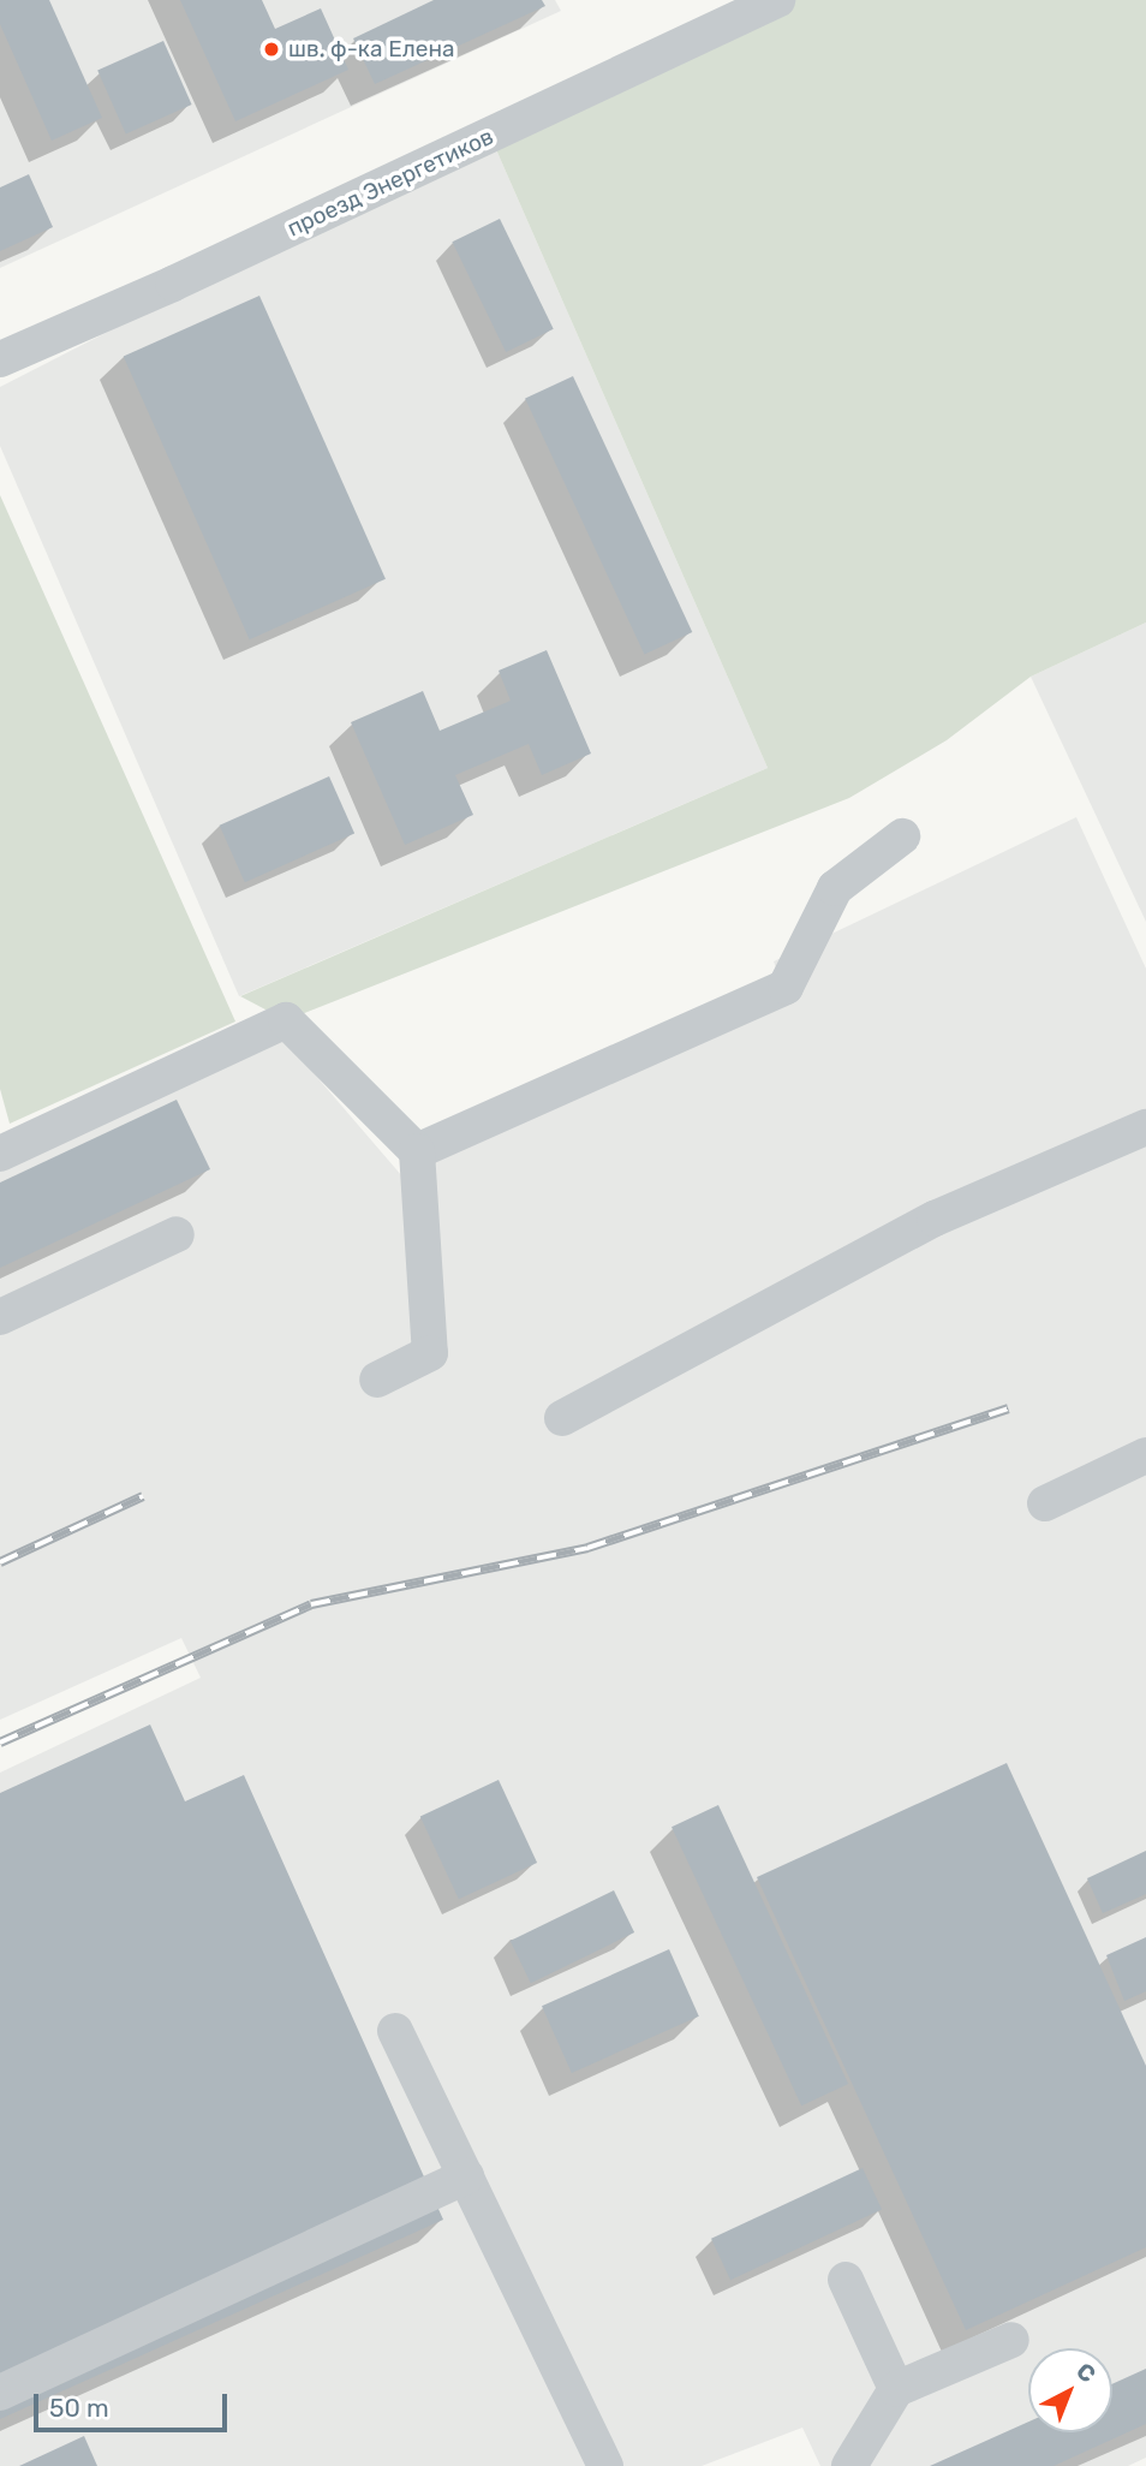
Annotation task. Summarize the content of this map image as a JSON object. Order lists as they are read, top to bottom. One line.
{"streets":{"street":["проезд Энергетиков"]},"places":["шв. ф-ка Елена"],"scale_bar":"50 m","north":"top right"}
